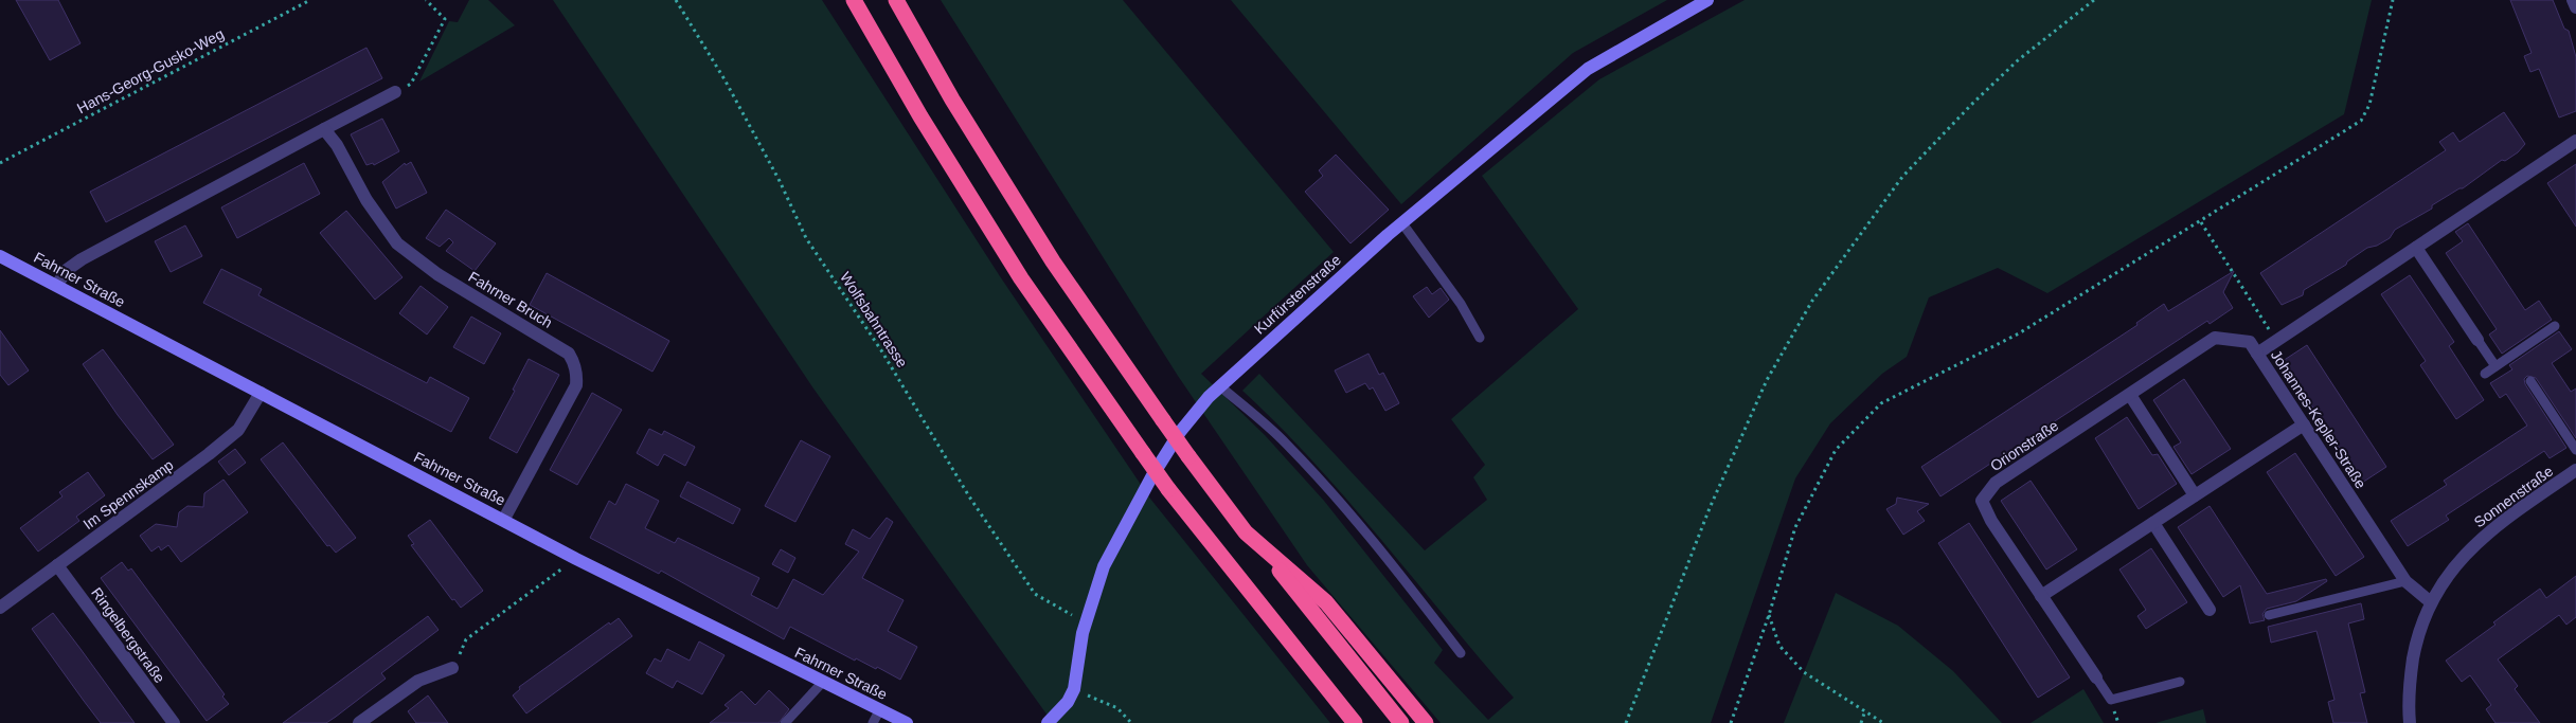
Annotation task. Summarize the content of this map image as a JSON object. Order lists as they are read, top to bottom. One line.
{"streets":{"street":["Fahrner Straße","Kurfürstenstraße","Fahrner Bruch","Johannes-Kepler-Straße","Orionstraße","Im Spennskamp","Sonnenstraße","Ringelbergstraße"],"path":["Hans-Georg-Gusko-Weg","Wolfsbahntrasse"]},"crossings":[["Fahrner Straße","Fahrner Bruch"],["Fahrner Straße","Im Spennskamp"],["Kurfürstenstraße","Wolfsbahntrasse"],["Johannes-Kepler-Straße","Orionstraße"],["Johannes-Kepler-Straße","Sonnenstraße"],["Im Spennskamp","Ringelbergstraße"]]}
